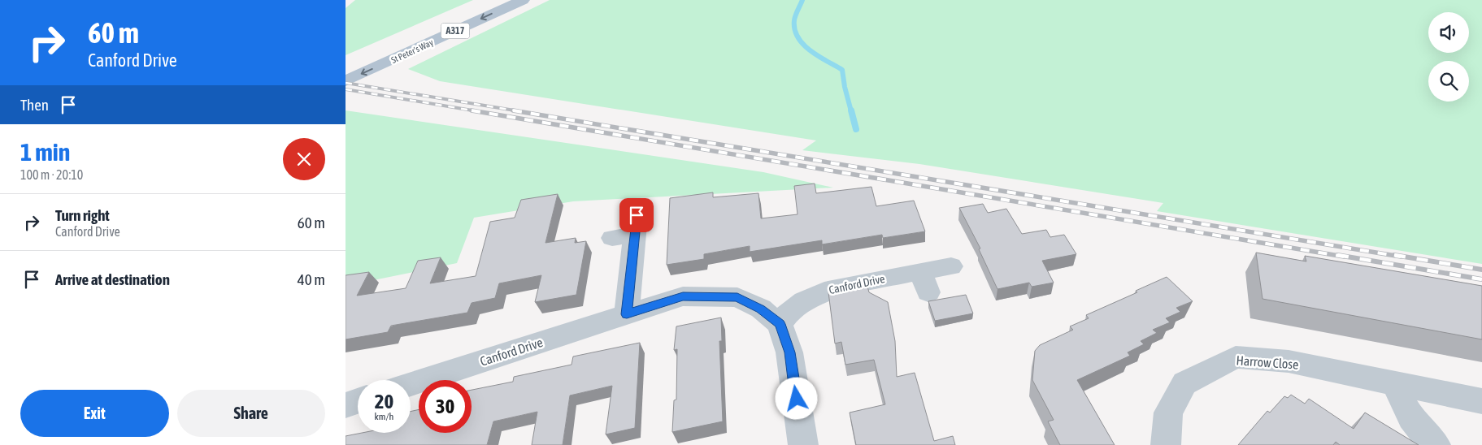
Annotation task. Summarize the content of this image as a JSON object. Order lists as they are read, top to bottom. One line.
{"streets":{"main road":["A317","St Peter's Way"],"street":["Canford Drive","Harrow Close"]},"page":{"turn":["60 m","Canford Drive"],"then":"Then","heading":["1 min","100 m · 20:10"],"list":[{"name":"Turn right","note":"Canford Drive","value":"60 m"},{"name":"Arrive at destination","value":"40 m"}],"speed":"20 km/h","limit":"30","buttons":["Exit","Share"]}}
